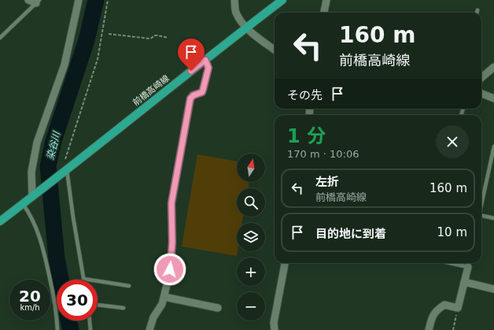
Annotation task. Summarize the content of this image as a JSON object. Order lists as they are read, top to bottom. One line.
{"streets":{"main road":["前橋高崎線"]},"water":["染谷川"],"north":"top","page":{"turn":["160 m","前橋高崎線"],"then":"その先","heading":["1 分","170 m · 10:06"],"map_buttons":["+","−"],"list":[{"name":"左折","note":"前橋高崎線","value":"160 m"},{"name":"目的地に到着","value":"10 m"}],"speed":"20 km/h","limit":"30"}}
